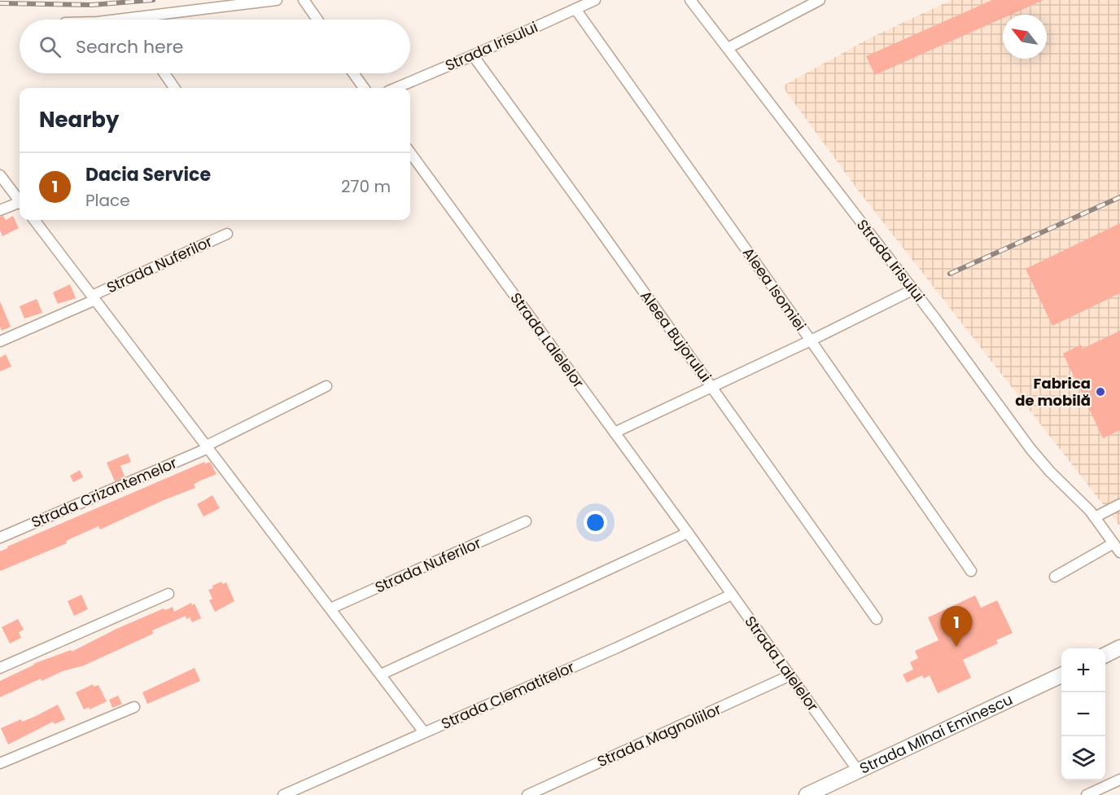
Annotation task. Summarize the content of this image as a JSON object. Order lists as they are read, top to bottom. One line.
{"streets":{"main road":["Strada MIhai Eminescu"],"street":["Strada Irisului","Strada Nuferilor","Aleea Isomiei","Aleea Bujorului","Strada Lalelelor","Strada Crizantemelor","Strada Clematitelor","Strada Magnoliilor"]},"crossings":[["Strada Irisului","Aleea Isomiei"],["Strada Irisului","Aleea Bujorului"],["Strada Nuferilor","Strada Crizantemelor"],["Strada Nuferilor","Strada Clematitelor"],["Strada Lalelelor","Strada Clematitelor"],["Strada Lalelelor","Strada MIhai Eminescu"],["Strada Lalelelor","Strada Magnoliilor"]],"places":["Fabrica de mobilă"],"north":"top left","page":{"search":"Search here","heading":"Nearby","list":[{"mark":"1","name":"Dacia Service","note":"Place","value":"270 m"}],"pins":"1","map_buttons":["+","−"]}}
